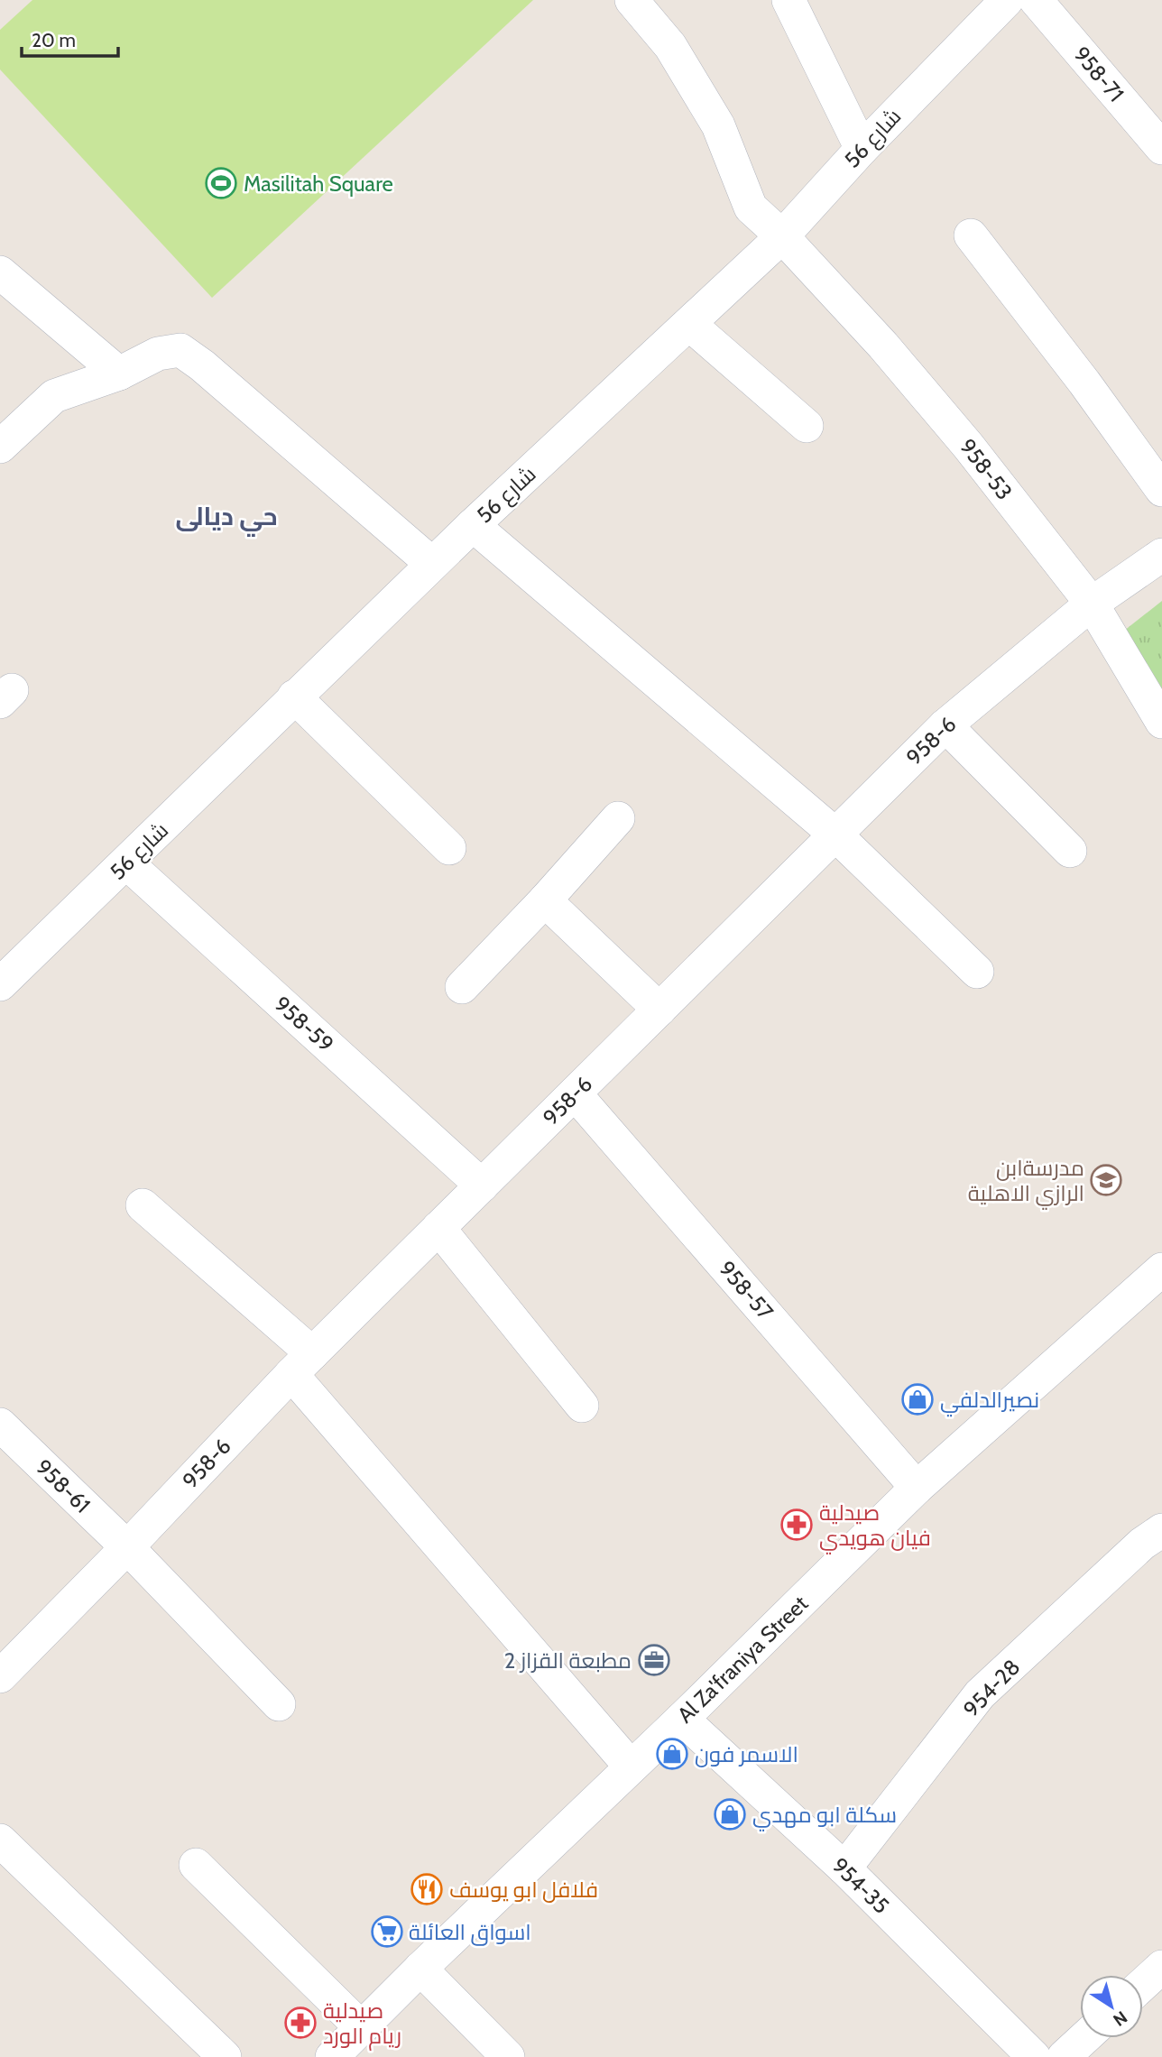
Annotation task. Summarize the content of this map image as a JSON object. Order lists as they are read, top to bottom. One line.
{"streets":{"street":["958-71","شارع 56","958-53","958-6","958-59","958-57","958-61","Al Za'franiya Street","954-28","954-35"]},"crossings":[["شارع 56","958-53"],["شارع 56","958-59"],["958-53","958-6"],["958-6","958-59"],["958-6","958-57"],["958-6","958-61"],["958-57","Al Za'franiya Street"],["Al Za'franiya Street","954-35"],["954-28","954-35"]],"districts":["حي ديالى"],"places":{"sports":["Masilitah Square"],"school or university":["مدرسةابن الرازي الاهلية"],"shop":["نصيرالدلفي","الاسمر فون","سكلة ابو مهدي"],"pharmacy":["صيدلية فيان هويدي","صيدلية ريام الورد"],"office":["مطبعة القزاز 2"],"restaurant":["فلافل ابو يوسف"],"supermarket":["اسواق العائلة"]},"scale_bar":"20 m","north":"bottom right"}
